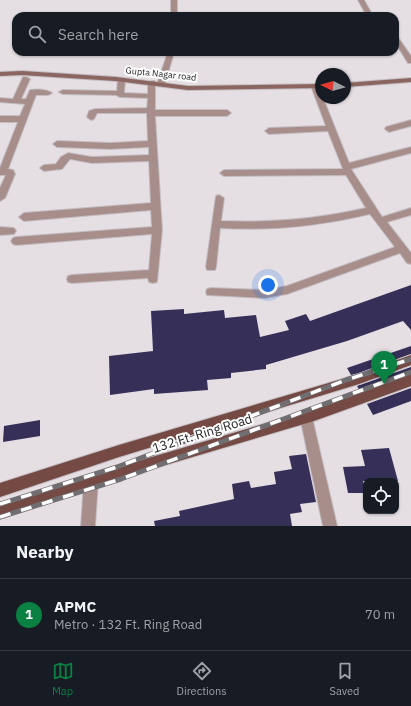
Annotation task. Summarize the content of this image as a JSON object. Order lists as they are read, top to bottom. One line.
{"streets":{"main road":["132 Ft. Ring Road"],"street":["Gupta Nagar road"]},"north":"left","page":{"search":"Search here","pins":"1","heading":"Nearby","list":[{"mark":"1","name":"APMC","note":"Metro · 132 Ft. Ring Road","value":"70 m"}],"nav":["Map","Directions","Saved"]}}
